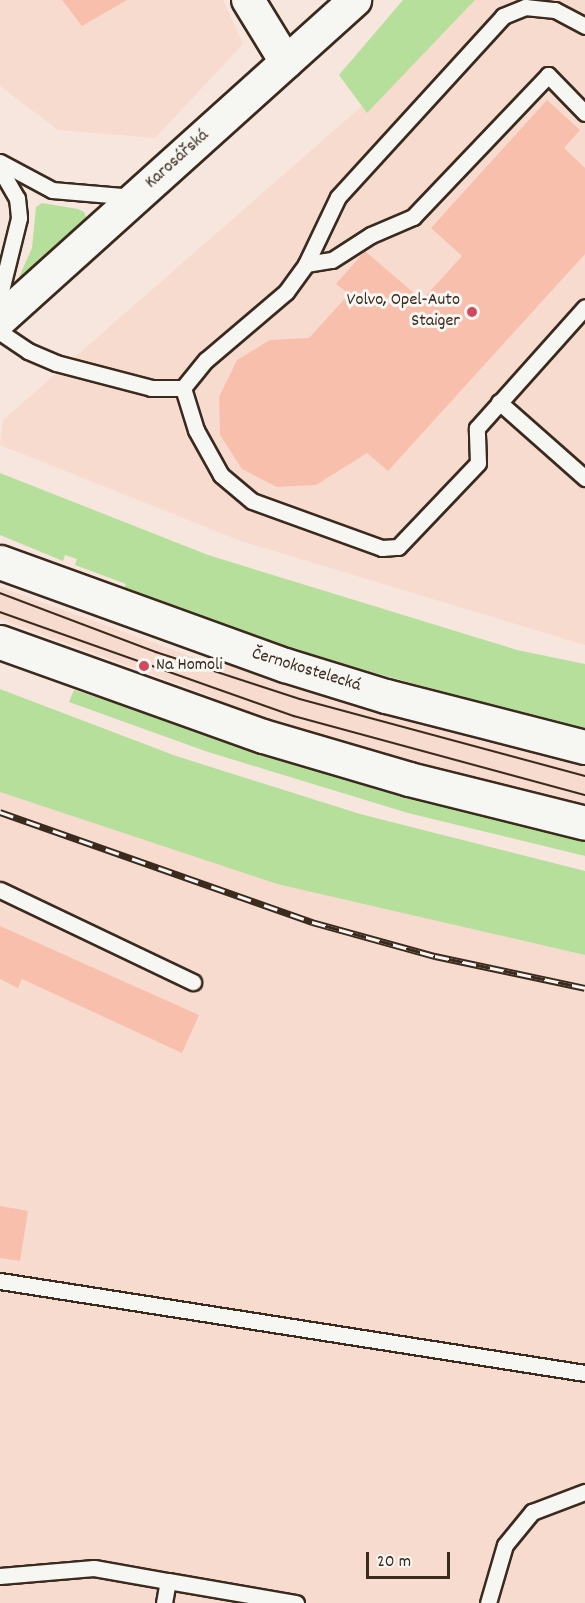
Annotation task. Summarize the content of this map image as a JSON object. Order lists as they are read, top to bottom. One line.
{"streets":{"main road":["Černokostelecká"],"street":["Karosářská"]},"places":["Volvo, Opel-Auto Staiger","Na Homoli"],"scale_bar":"20 m"}
